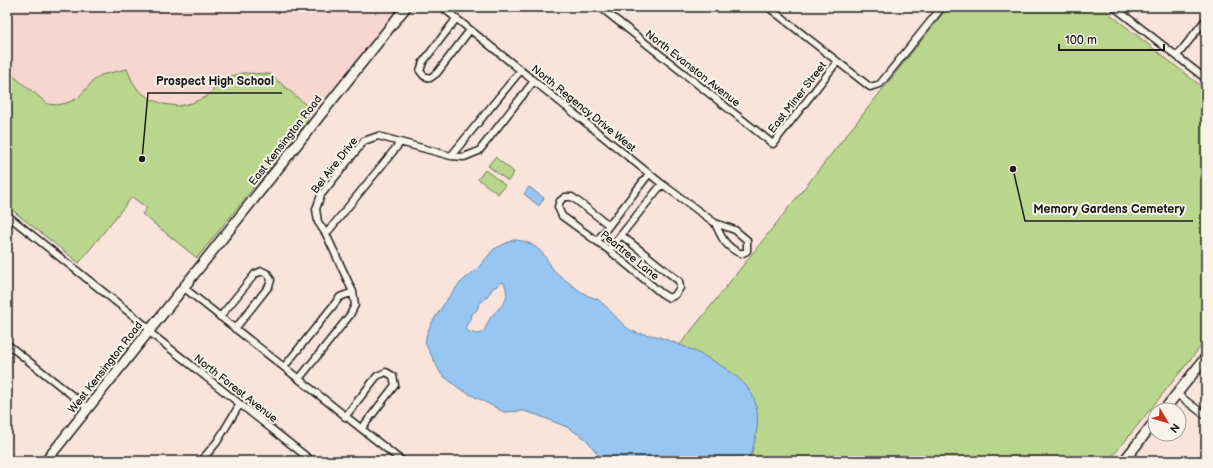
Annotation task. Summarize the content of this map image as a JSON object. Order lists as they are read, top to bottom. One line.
{"streets":{"main road":["East Kensington Road","West Kensington Road"],"street":["North Evanston Avenue","East Miner Street","North Regency Drive West","Bel Aire Drive","Peartree Lane","North Forest Avenue"]},"crossings":[["North Evanston Avenue","East Miner Street"],["North Regency Drive West","Bel Aire Drive"],["East Kensington Road","West Kensington Road"],["West Kensington Road","North Forest Avenue"]],"places":["Prospect High School","Memory Gardens Cemetery"],"scale_bar":"100 m","north":"bottom right"}
